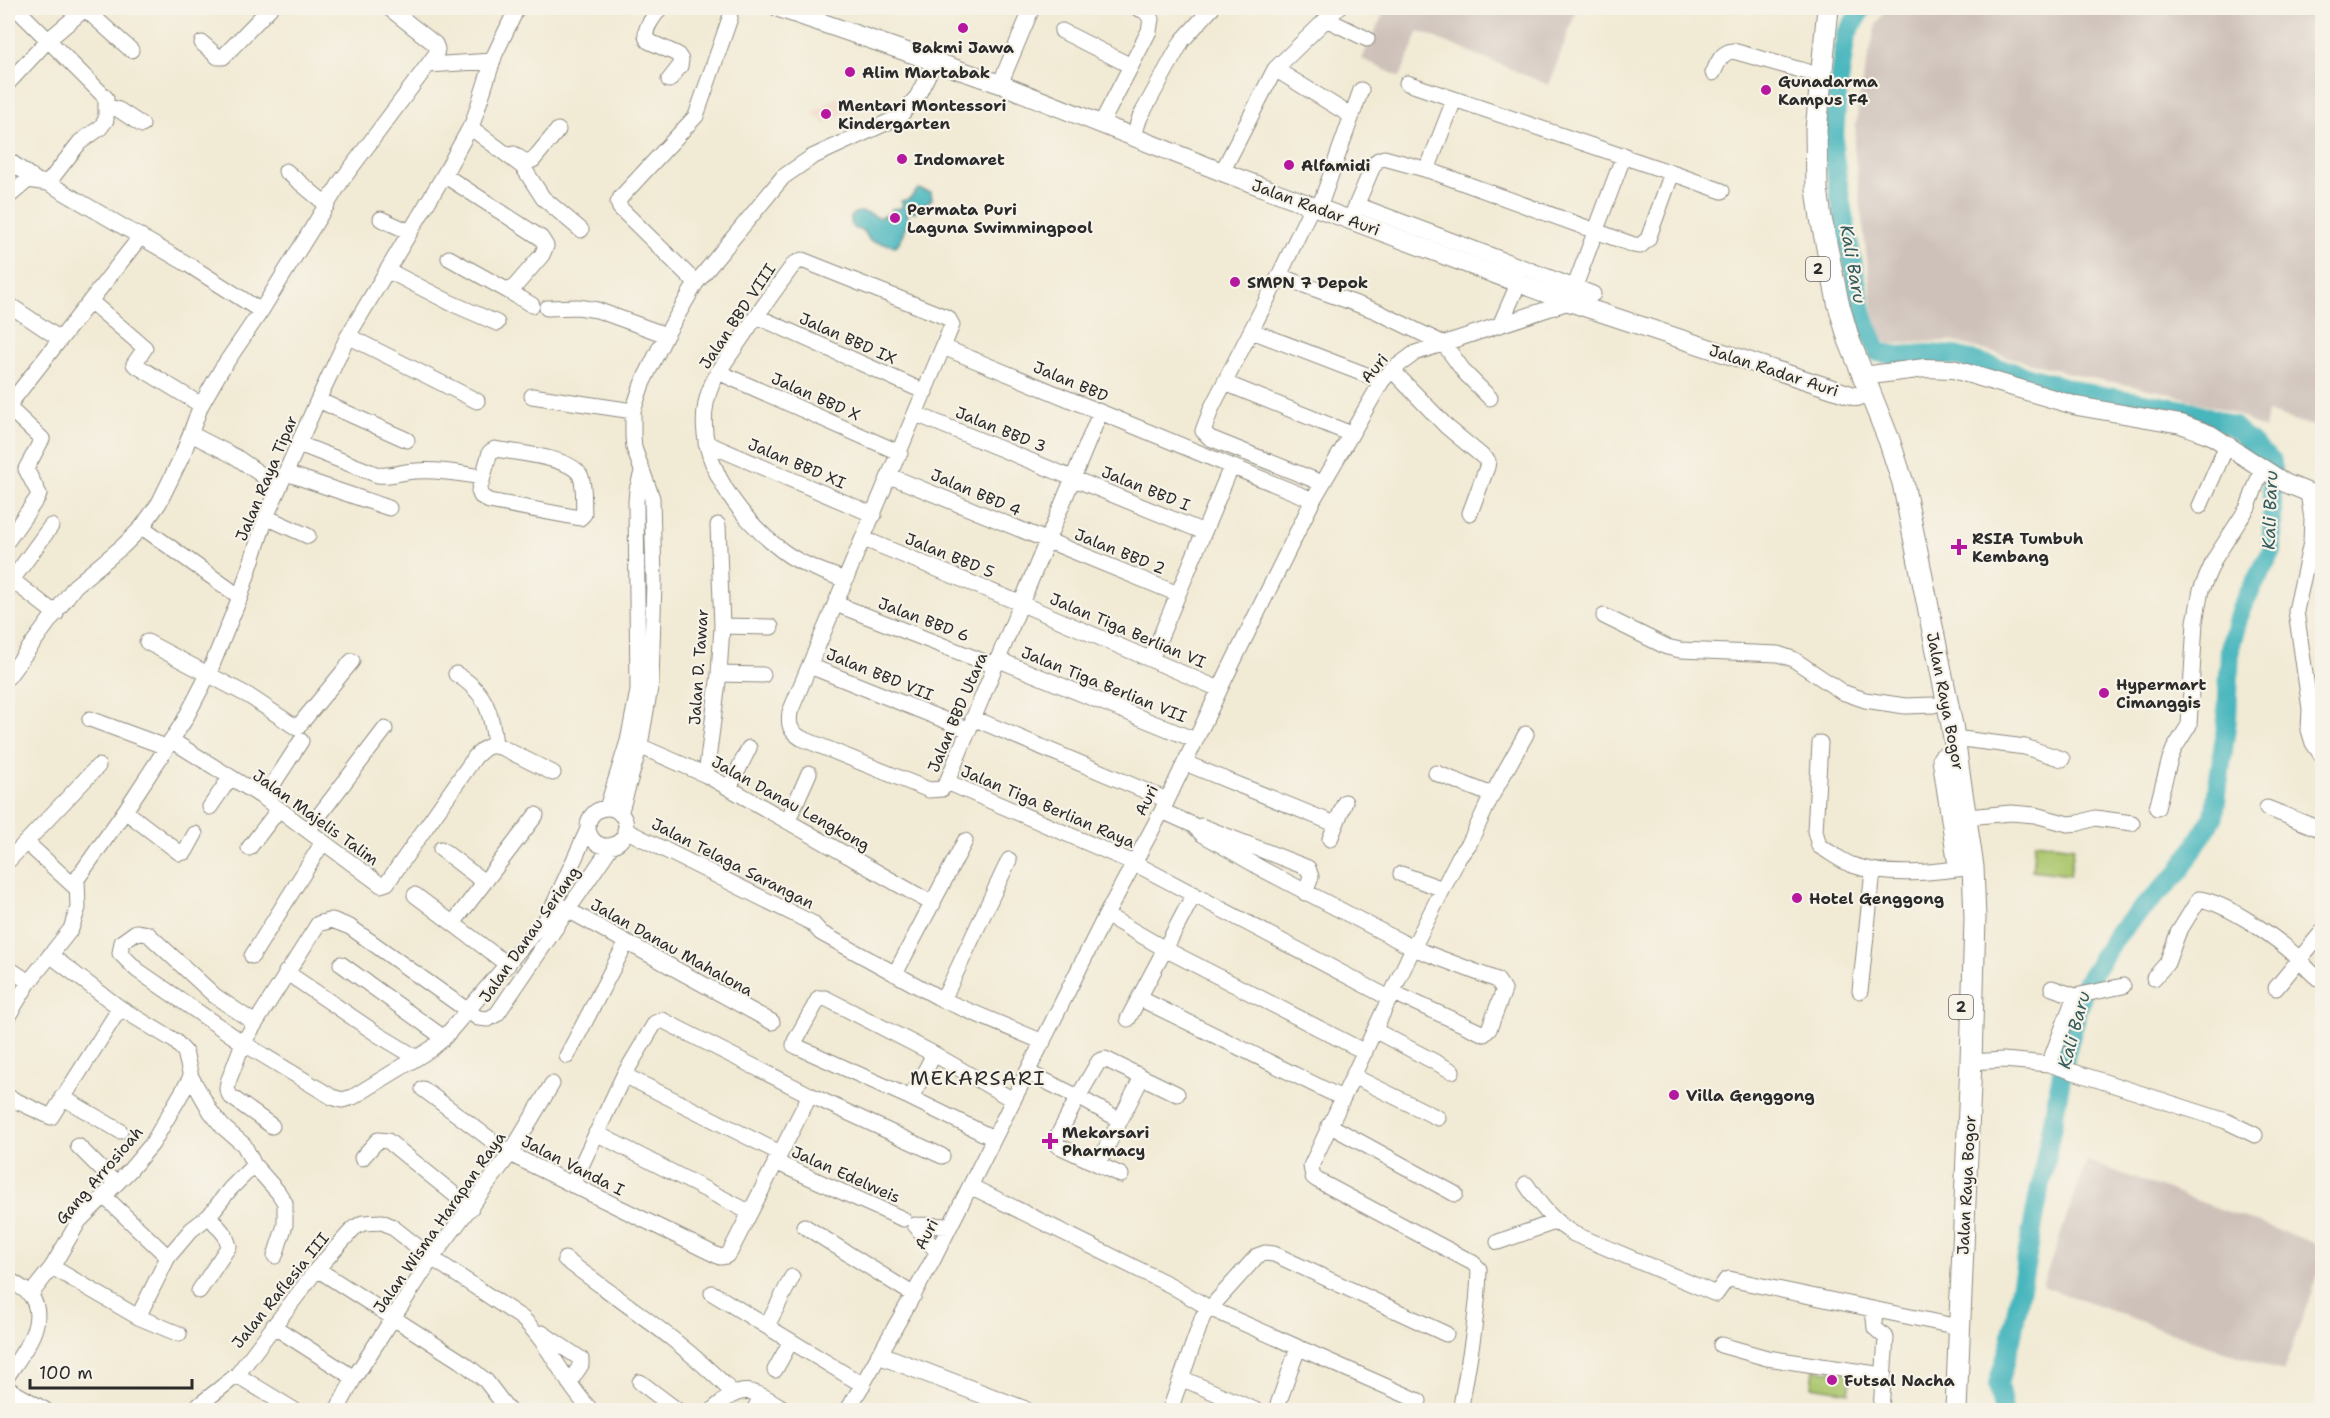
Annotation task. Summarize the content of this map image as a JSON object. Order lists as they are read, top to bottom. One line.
{"streets":{"highway":["2","Jalan Raya Bogor"],"main road":["Jalan Radar Auri"],"street":["Jalan BBD VIII","Jalan BBD IX","Auri","Jalan BBD","Jalan BBD X","Jalan BBD 3","Jalan BBD XI","Jalan Raya Tipar","Jalan BBD I","Jalan BBD 4","Jalan BBD 2","Jalan BBD 5","Jalan BBD 6","Jalan Tiga Berlian VI","Jalan D. Tawar","Jalan BBD VII","Jalan Tiga Berlian VII","Jalan BBD Utara","Jalan Danau Lengkong","Jalan Tiga Berlian Raya","Jalan Majelis Talim","Jalan Telaga Sarangan","Jalan Danau Seriang","Jalan Danau Mahalona","Jalan Vanda I","Jalan Edelweis","Gang Arrosioah","Jalan Wisma Harapan Raya","Jalan Raflesia III"]},"crossings":[["Jalan Radar Auri","Auri"],["Jalan Radar Auri","Jalan Raya Bogor"],["Jalan BBD VIII","Jalan BBD IX"],["Jalan BBD VIII","Jalan BBD"],["Jalan BBD VIII","Jalan BBD X"],["Jalan BBD VIII","Jalan BBD XI"],["Jalan BBD VIII","Jalan BBD Utara"],["Auri","Jalan BBD"],["Auri","Jalan Tiga Berlian VI"],["Auri","Jalan BBD VII"],["Auri","Jalan Tiga Berlian VII"],["Auri","Jalan Tiga Berlian Raya"],["Auri","Jalan Telaga Sarangan"],["Jalan BBD","Jalan BBD Utara"],["Jalan BBD 3","Jalan BBD I"],["Jalan BBD 3","Jalan BBD Utara"],["Jalan BBD XI","Jalan BBD Utara"],["Jalan Raya Tipar","Jalan Majelis Talim"],["Jalan BBD I","Jalan BBD Utara"],["Jalan BBD 4","Jalan BBD 2"],["Jalan BBD 4","Jalan BBD Utara"],["Jalan BBD 2","Jalan BBD Utara"],["Jalan BBD 5","Jalan Tiga Berlian VI"],["Jalan BBD 5","Jalan BBD Utara"],["Jalan BBD 6","Jalan Tiga Berlian VII"],["Jalan BBD 6","Jalan BBD Utara"],["Jalan Tiga Berlian VI","Jalan BBD Utara"],["Jalan D. Tawar","Jalan Danau Lengkong"],["Jalan BBD VII","Jalan BBD Utara"],["Jalan Tiga Berlian VII","Jalan BBD Utara"],["Jalan BBD Utara","Jalan Tiga Berlian Raya"],["Jalan Telaga Sarangan","Jalan Danau Seriang"],["Jalan Danau Seriang","Jalan Danau Mahalona"],["Jalan Vanda I","Jalan Wisma Harapan Raya"],["Jalan Wisma Harapan Raya","Jalan Raflesia III"]],"districts":["MEKARSARI"],"water":["Kali Baru"],"places":{"other":["Bakmi Jawa","Alim Martabak","Gunadarma Kampus F4","Mentari Montessori Kindergarten","Indomaret","Alfamidi","Permata Puri Laguna Swimmingpool","SMPN 7 Depok","Hypermart Cimanggis","Hotel Genggong","Villa Genggong","Futsal Nacha"],"health":["RSIA Tumbuh Kembang","Mekarsari Pharmacy"]},"scale_bar":"100 m"}
